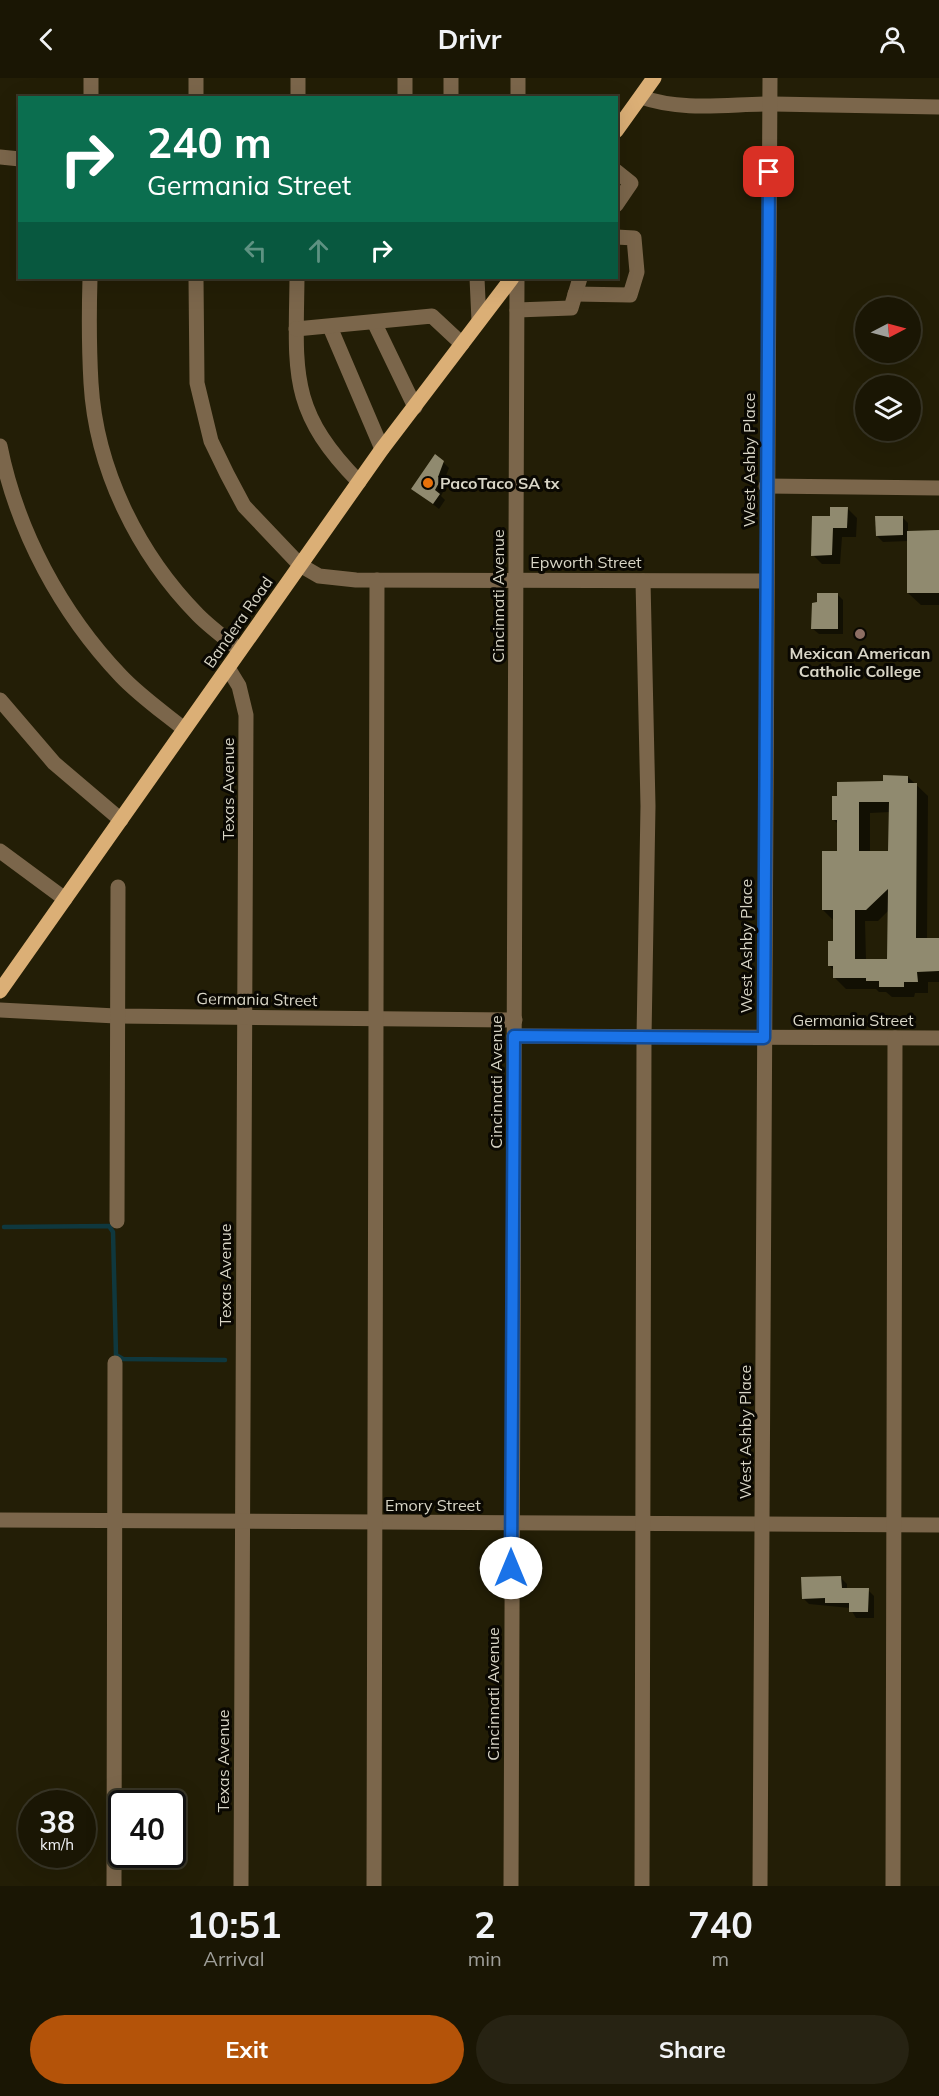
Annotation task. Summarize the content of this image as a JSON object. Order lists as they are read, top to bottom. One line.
{"streets":{"main road":["Bandera Road"],"street":["West Ashby Place","Epworth Street","Cincinnati Avenue","Texas Avenue","Germania Street","Emory Street"]},"crossings":[["West Ashby Place","Epworth Street"],["West Ashby Place","Germania Street"],["West Ashby Place","Emory Street"],["Epworth Street","Cincinnati Avenue"],["Epworth Street","Bandera Road"],["Cincinnati Avenue","Germania Street"],["Cincinnati Avenue","Emory Street"],["Bandera Road","Texas Avenue"],["Texas Avenue","Germania Street"],["Texas Avenue","Emory Street"]],"places":["PacoTaco SA tx","Mexican American Catholic College"],"north":"right","page":{"header":"Drivr","turn":["240 m","Germania Street"],"speed":"38 km/h","limit":"40","eta":["10:51","Arrival","2","min","740","m"],"buttons":["Exit","Share"]}}
